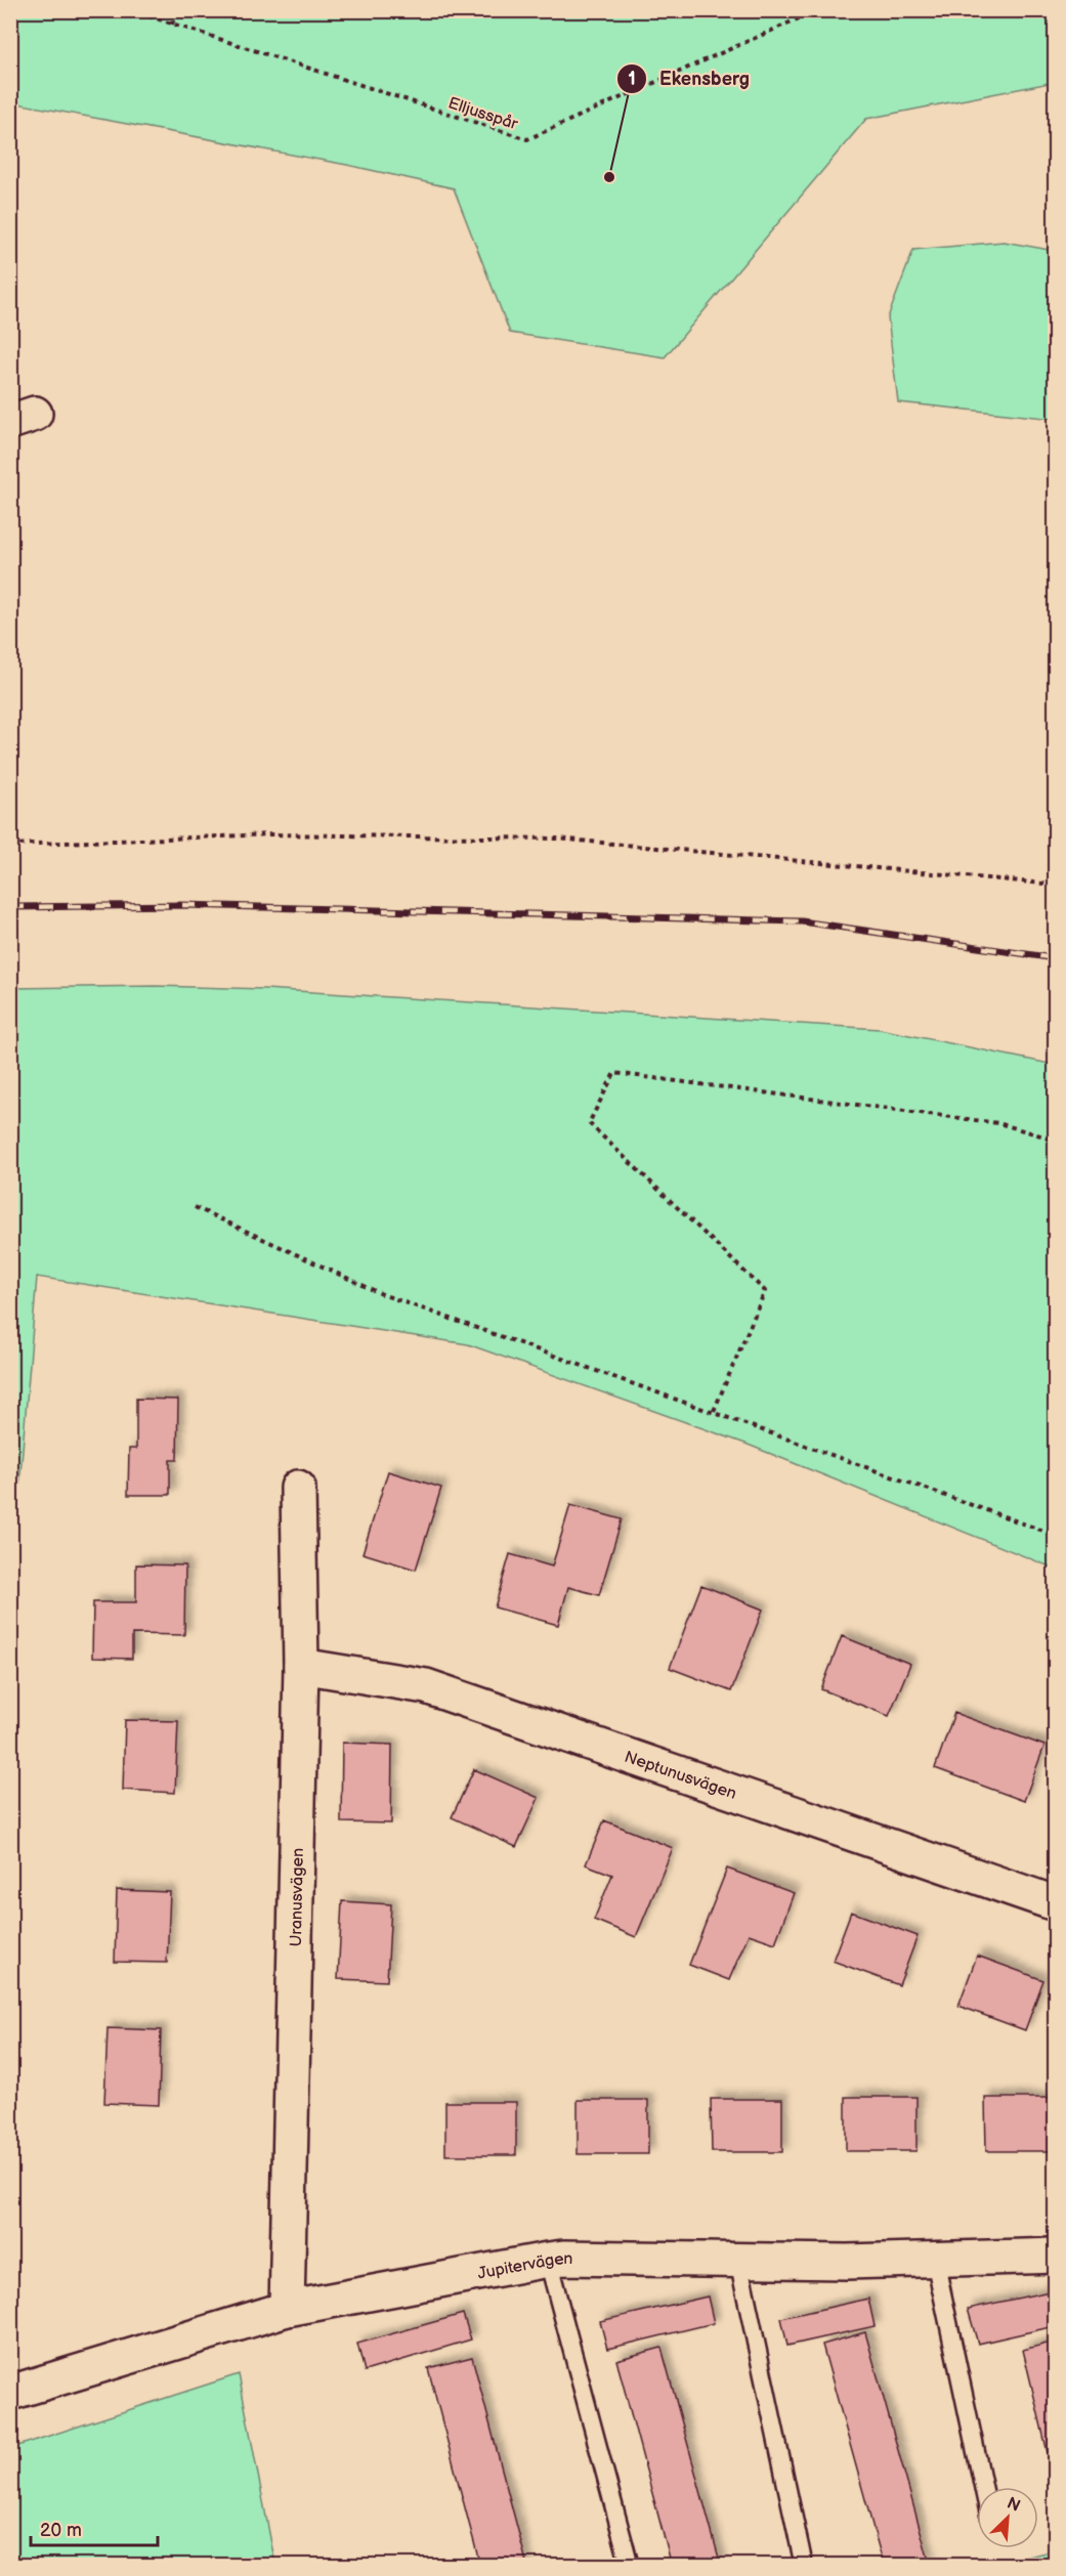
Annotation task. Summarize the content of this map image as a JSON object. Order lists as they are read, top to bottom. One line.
{"streets":{"street":["Neptunusvägen","Uranusvägen","Jupitervägen"],"path":["Elljusspår"]},"crossings":[["Neptunusvägen","Uranusvägen"],["Uranusvägen","Jupitervägen"]],"places":["Ekensberg"],"scale_bar":"20 m","north":"top right"}
